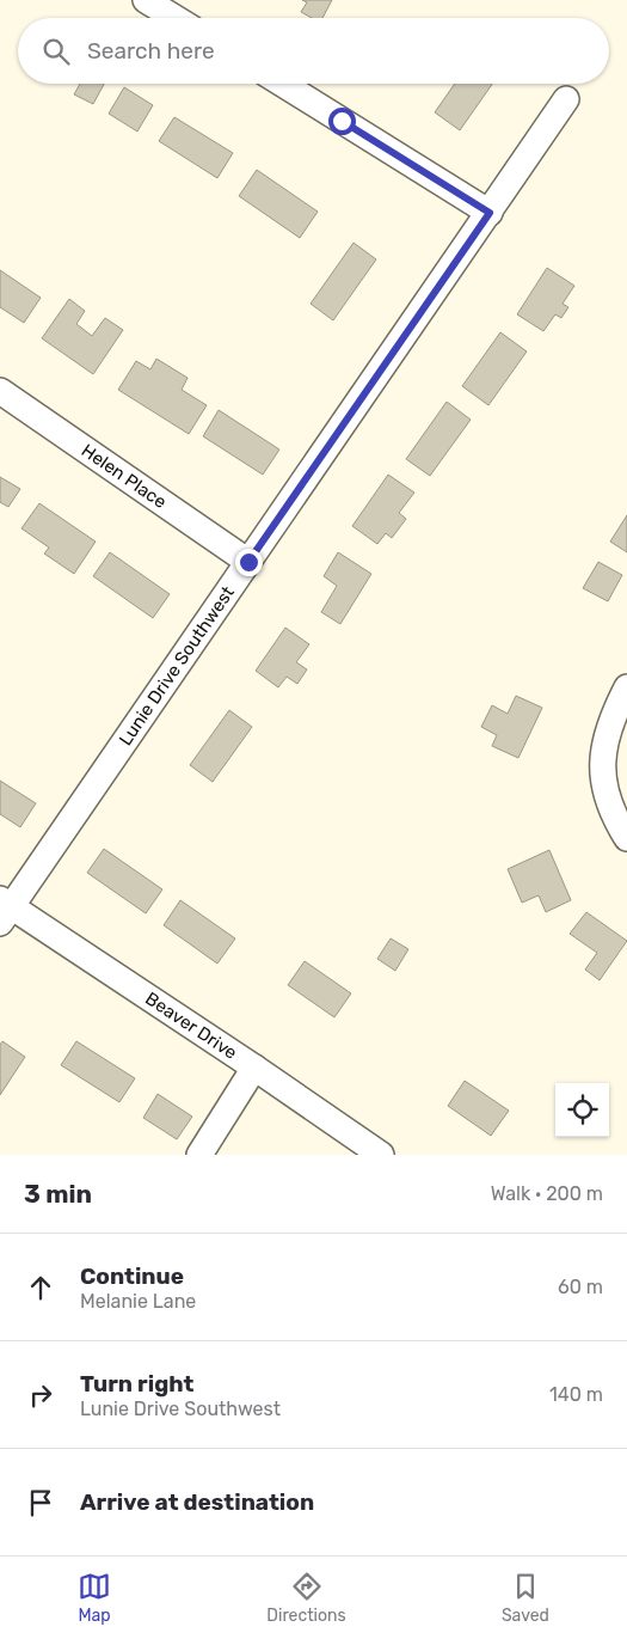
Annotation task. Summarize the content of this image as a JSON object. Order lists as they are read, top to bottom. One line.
{"streets":{"street":["Helen Place","Lunie Drive Southwest","Beaver Drive"]},"crossings":[["Helen Place","Lunie Drive Southwest"],["Lunie Drive Southwest","Beaver Drive"]],"page":{"search":"Search here","heading":["3 min","Walk · 200 m"],"list":[["Continue","Melanie Lane","60 m"],["Turn right","Lunie Drive Southwest","140 m"],"Arrive at destination"],"nav":["Map","Directions","Saved"]}}
